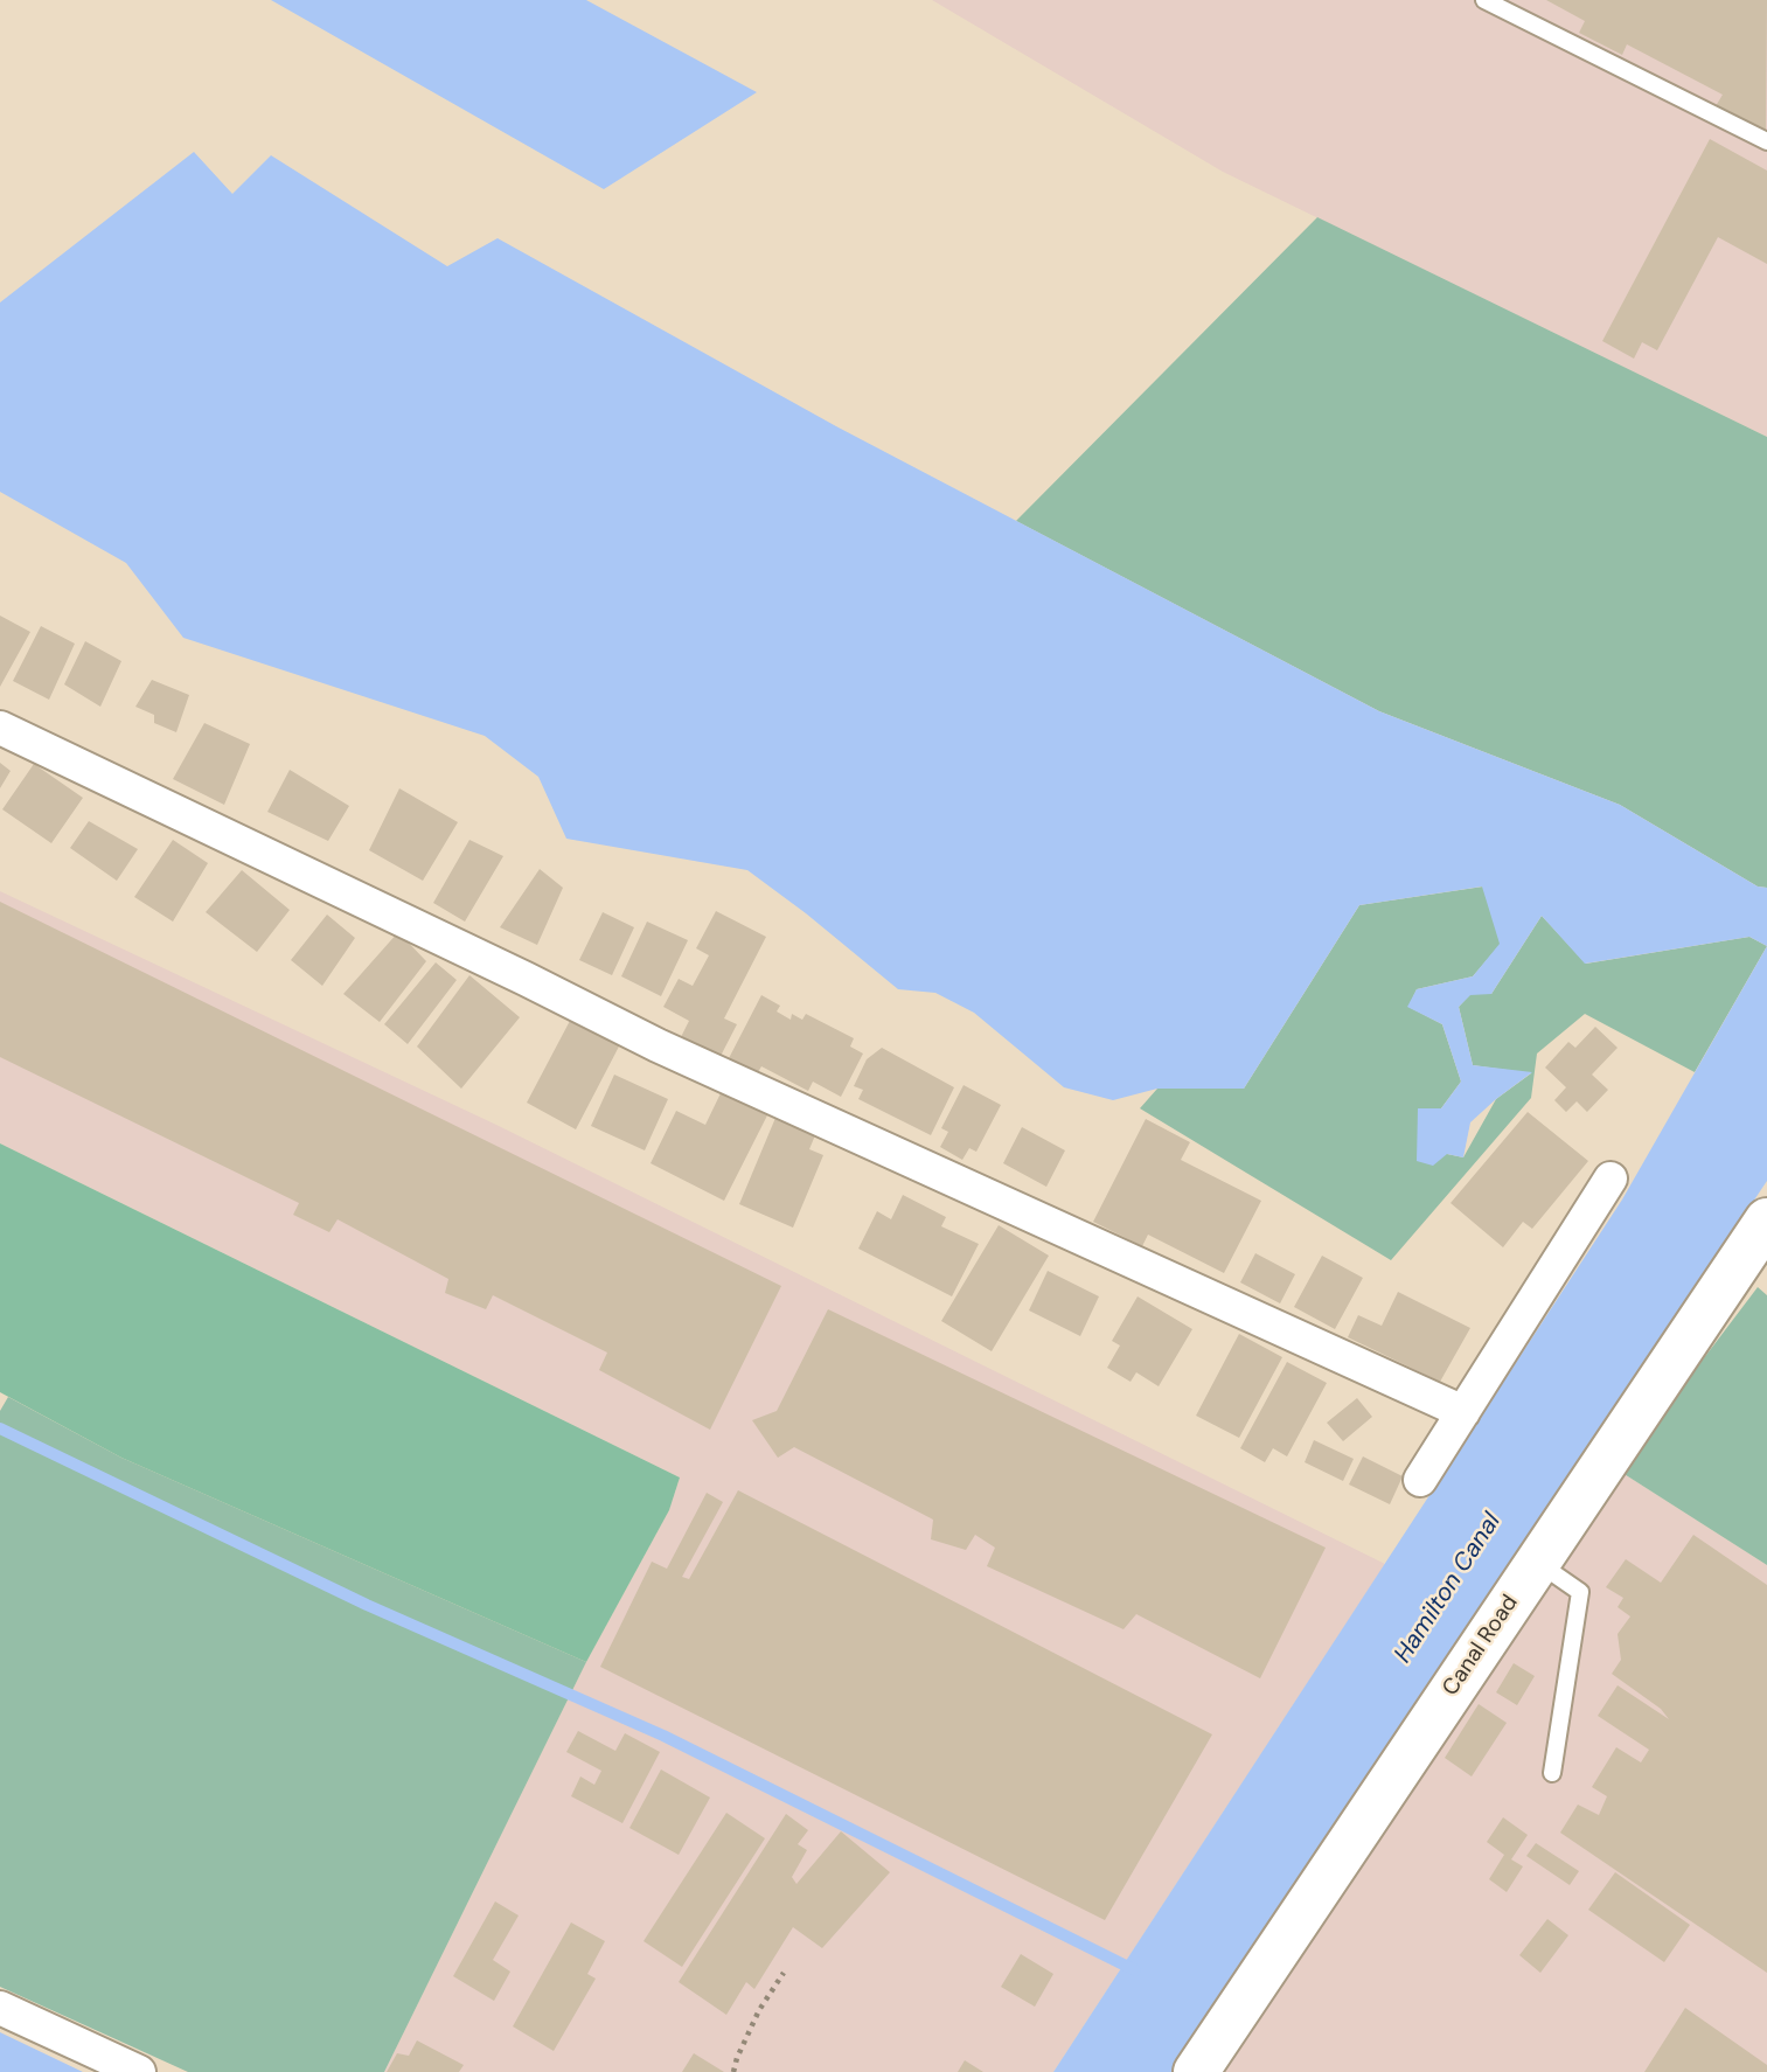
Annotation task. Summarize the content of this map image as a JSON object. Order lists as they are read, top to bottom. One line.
{"streets":{"main road":["Canal Road"]},"water":["Hamilton Canal"]}
